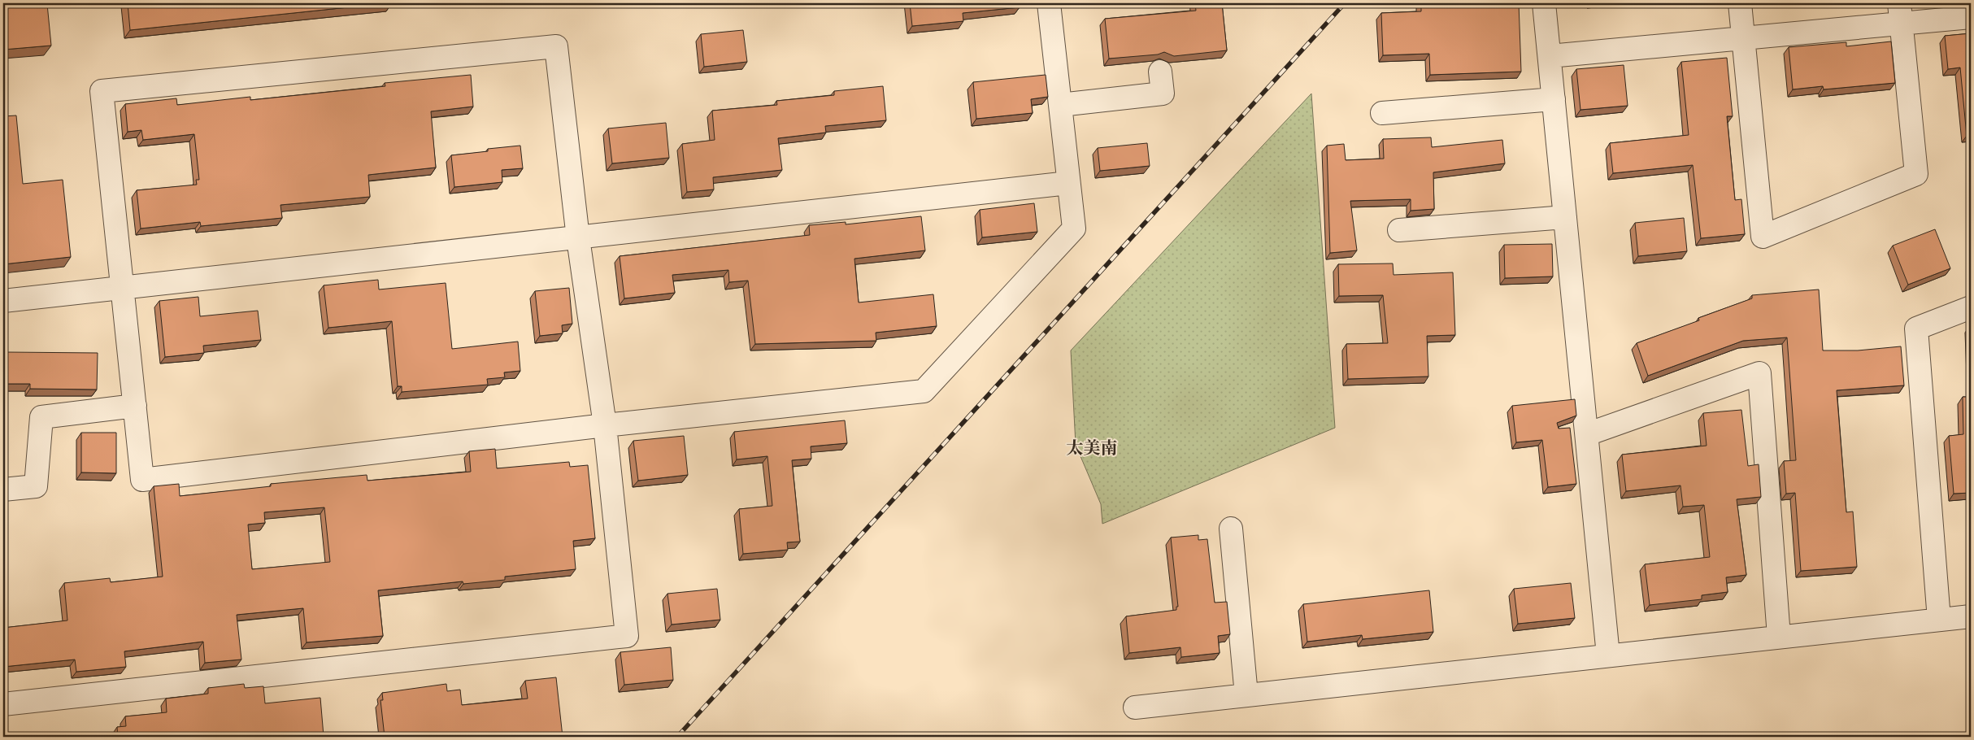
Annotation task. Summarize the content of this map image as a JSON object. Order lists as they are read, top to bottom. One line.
{"districts":["太美南"]}
